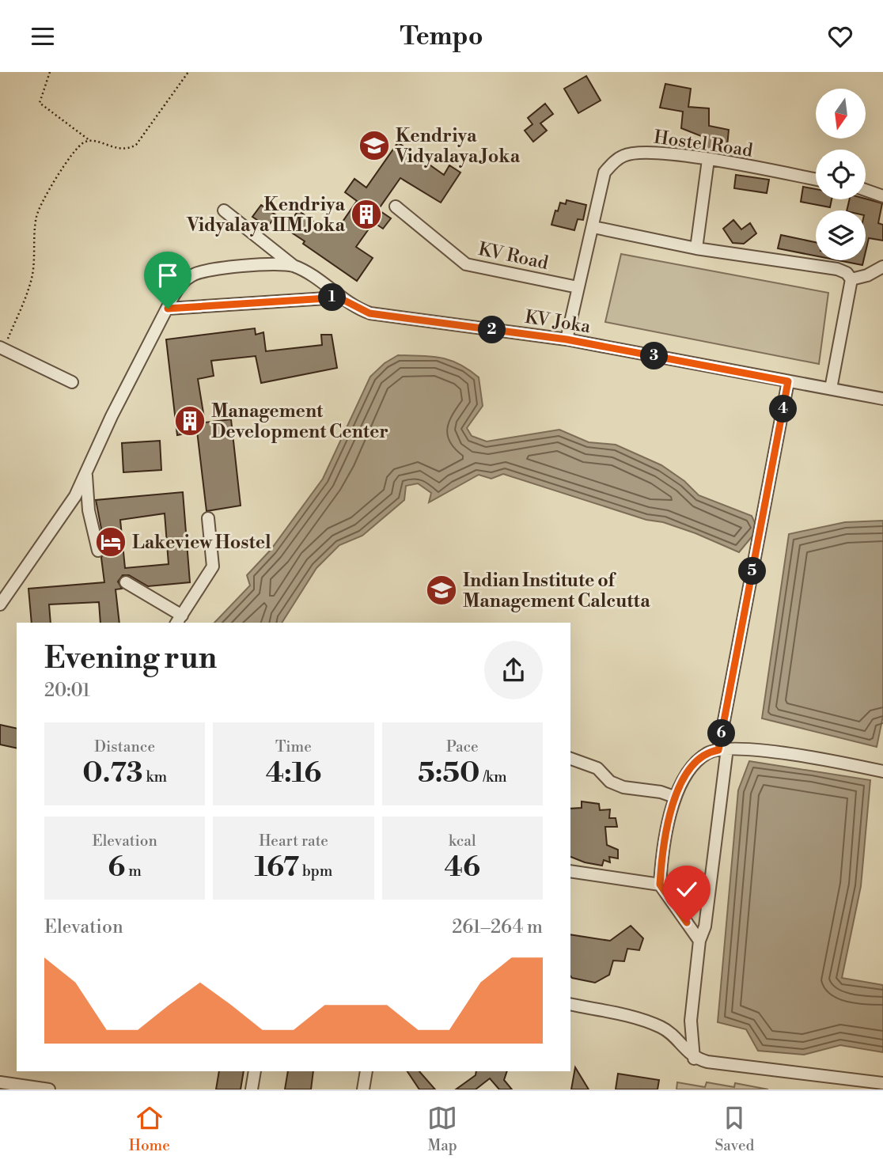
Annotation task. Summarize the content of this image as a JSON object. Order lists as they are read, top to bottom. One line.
{"streets":{"street":["Hostel Road","KV Road","KV Joka"]},"crossings":[["Hostel Road","KV Road"],["Hostel Road","KV Joka"]],"places":{"school or university":["Kendriya Vidyalaya Joka","Indian Institute of Management Calcutta"],"building":["Kendriya Vidyalaya IIM Joka","Management Development Center"],"hotel":["Lakeview Hostel"]},"north":"bottom","page":{"header":"Tempo","pins":["1","2","3","4","5","6"],"heading":["Evening run","20:01"],"stats":[["Distance","0.73 km"],["Time","4:16"],["Pace","5:50 /km"],["Elevation","6 m"],["Heart rate","167 bpm"],["kcal","46"]],"chart":["Elevation","261–264 m"],"tabs":["Home","Map","Saved"]}}
